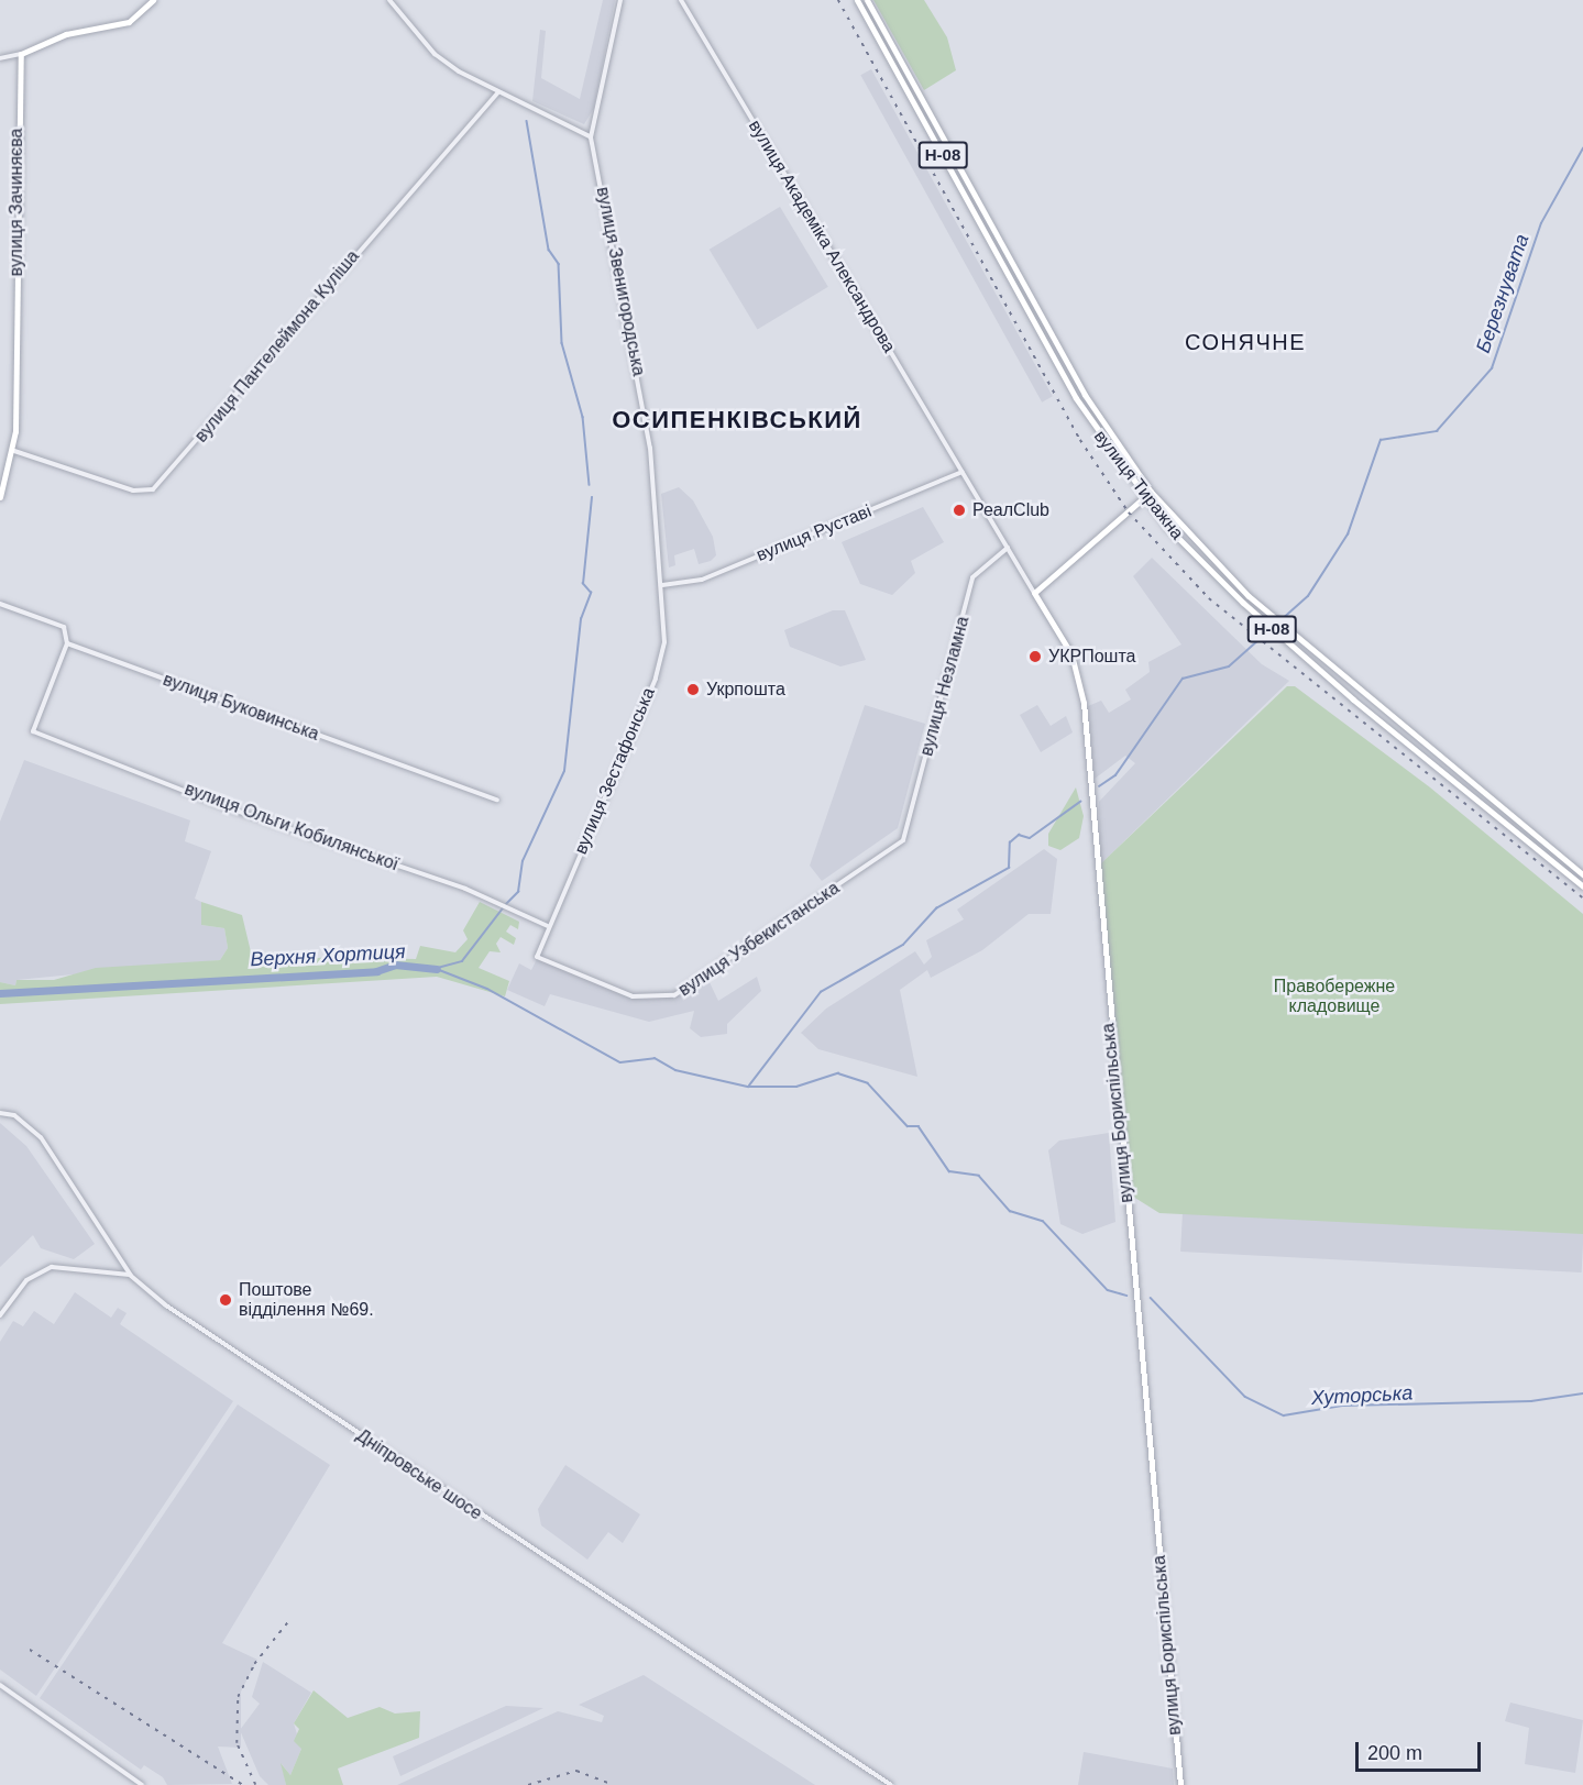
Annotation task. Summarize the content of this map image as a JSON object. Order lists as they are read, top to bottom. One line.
{"streets":{"main road":["Н-08","вулиця Зачиняєва","вулиця Тиражна","вулиця Бориспільська"],"street":["вулиця Академіка Александрова","вулиця Звенигородська","вулиця Пантелеймона Куліша","вулиця Руставі","вулиця Незламна","вулиця Буковинська","вулиця Зестафонська","вулиця Ольги Кобилянської","вулиця Узбекистанська","Дніпровське шосе"]},"crossings":[["вулиця Зачиняєва","вулиця Пантелеймона Куліша"],["вулиця Академіка Александрова","вулиця Руставі"],["вулиця Академіка Александрова","вулиця Бориспільська"],["вулиця Звенигородська","вулиця Руставі"],["вулиця Звенигородська","вулиця Зестафонська"],["вулиця Руставі","вулиця Зестафонська"],["вулиця Руставі","вулиця Бориспільська"],["вулиця Незламна","вулиця Узбекистанська"],["вулиця Незламна","вулиця Бориспільська"],["вулиця Буковинська","вулиця Ольги Кобилянської"],["вулиця Зестафонська","вулиця Ольги Кобилянської"],["вулиця Зестафонська","вулиця Узбекистанська"]],"districts":["СОНЯЧНЕ","ОСИПЕНКІВСЬКИЙ"],"water":["Березнувата","Верхня Хортиця","Хуторська"],"parks":["Правобережне кладовище"],"places":["РеалClub","УКРПошта","Укрпошта","Поштове відділення №69."],"scale_bar":"200 m"}
